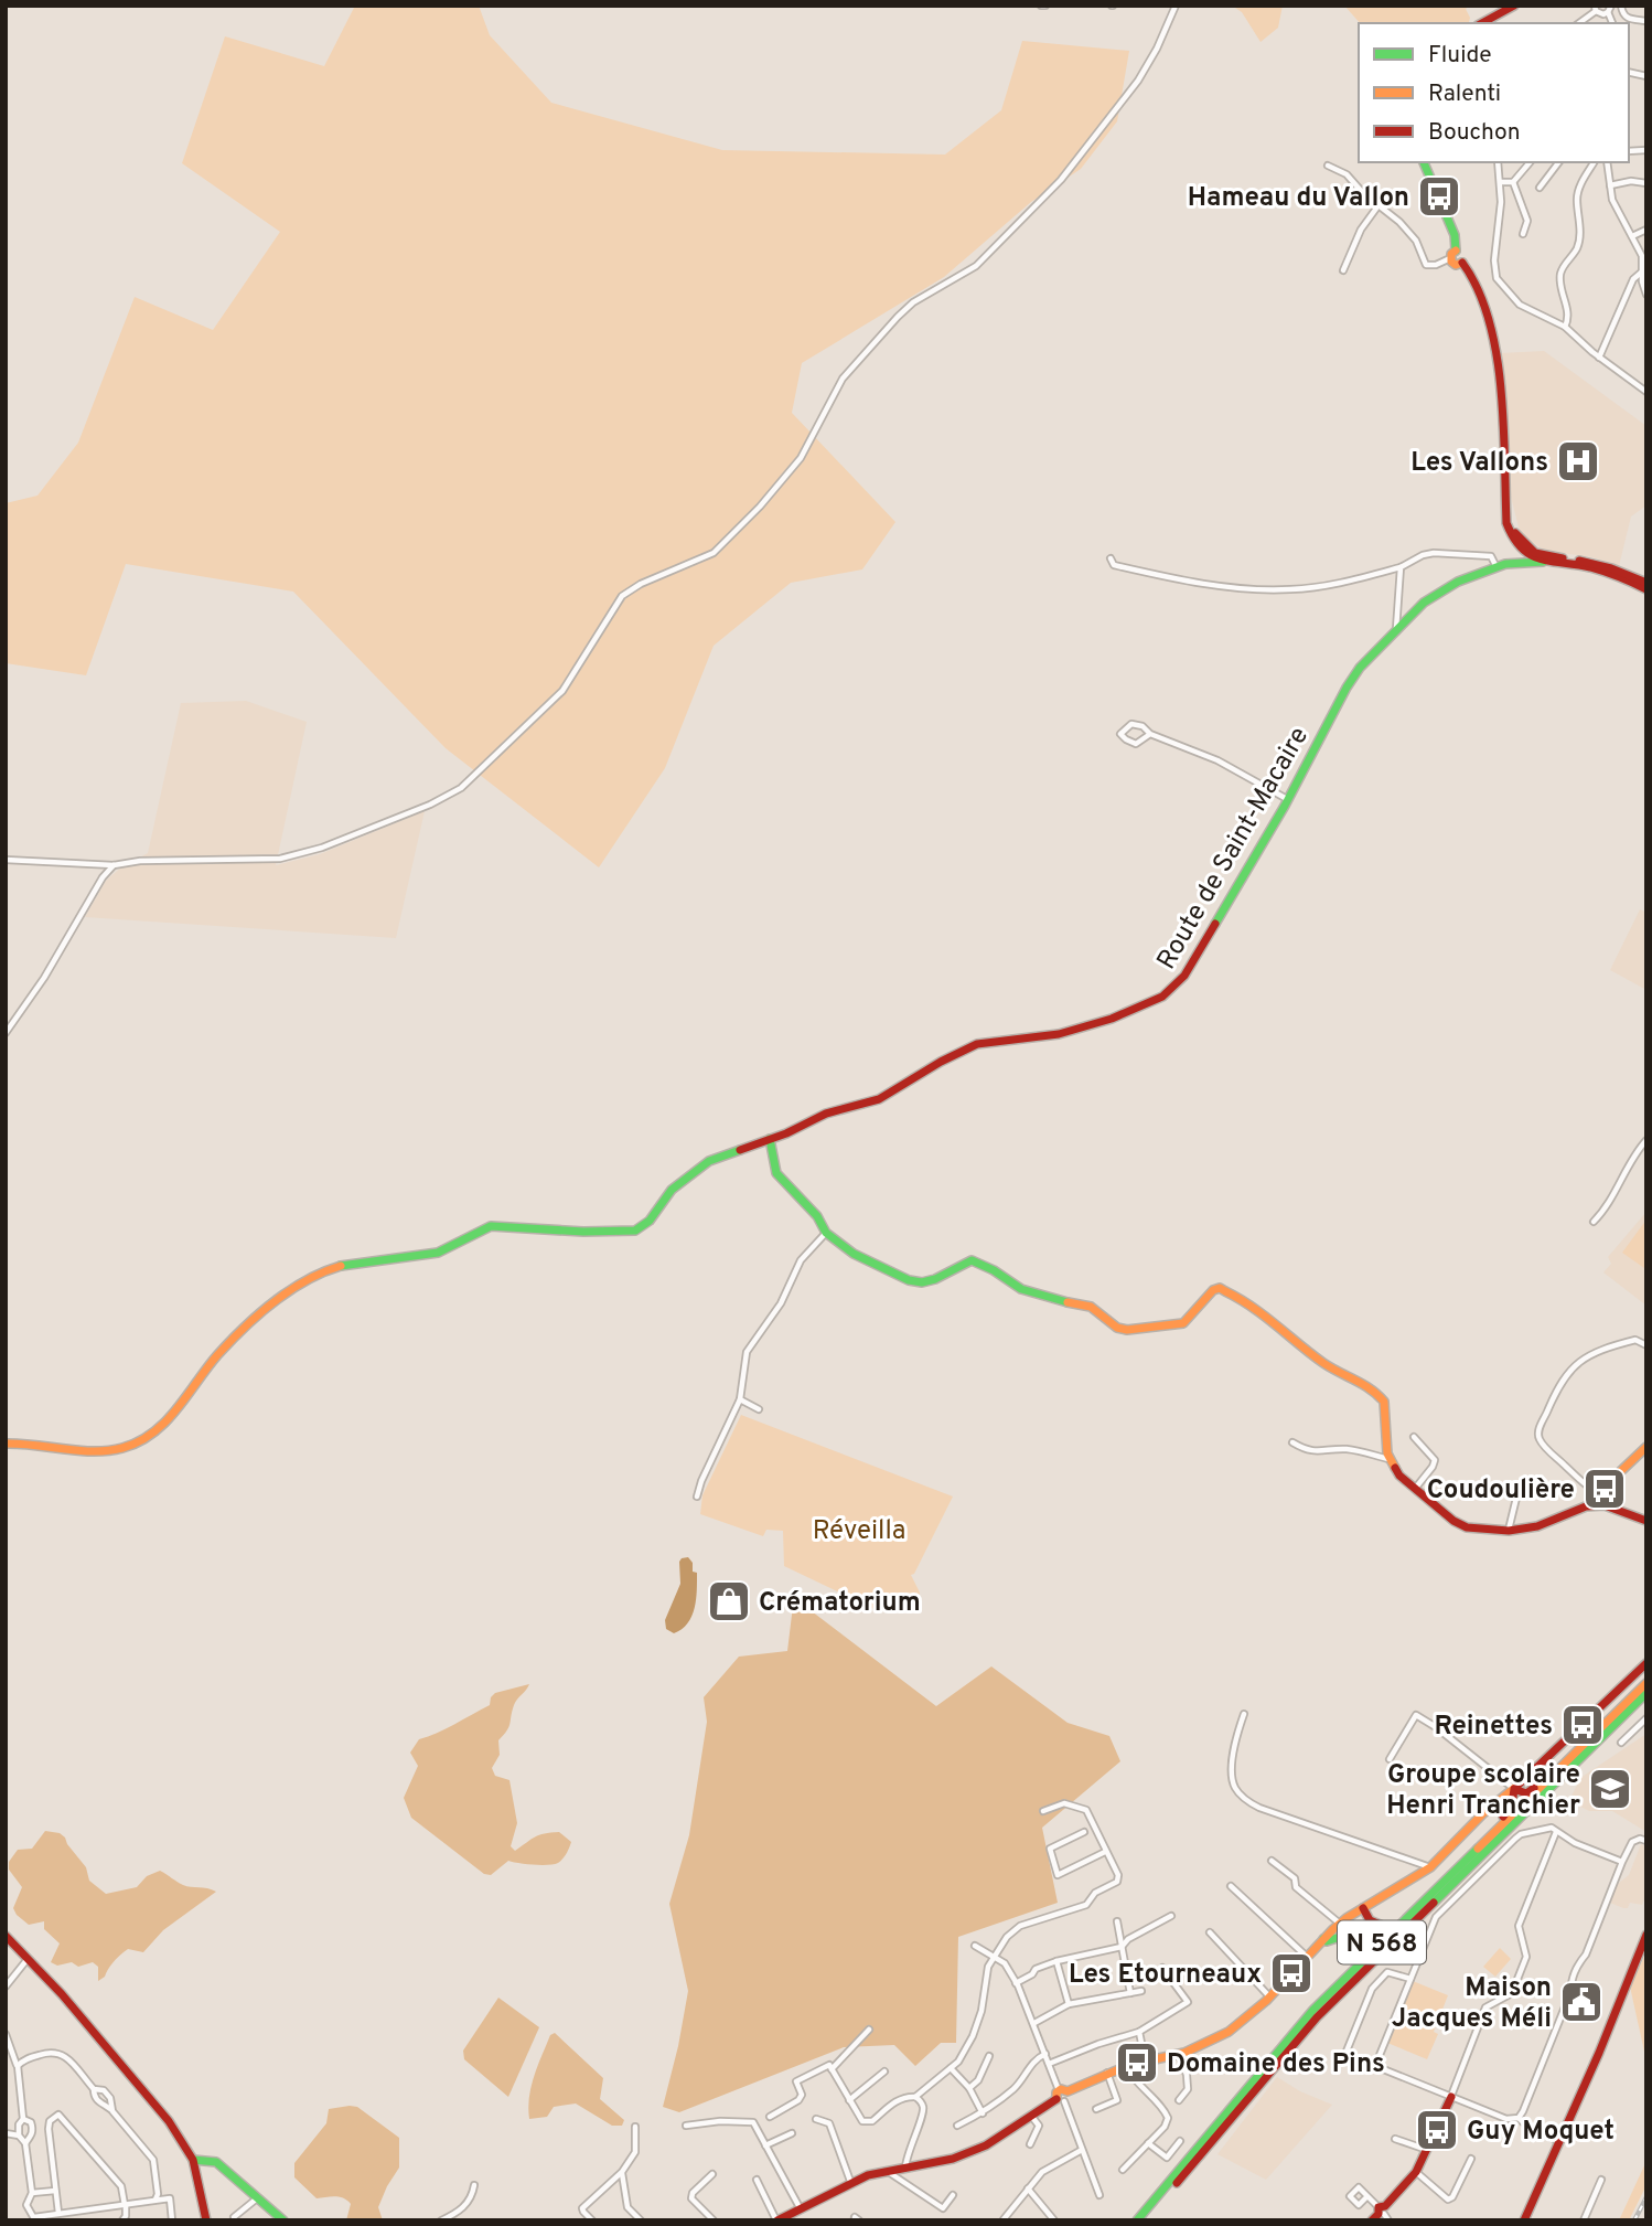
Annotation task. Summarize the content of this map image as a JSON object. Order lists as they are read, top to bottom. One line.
{"streets":{"main road":["Route de Saint-Macaire","N 568"]},"parks":["Réveilla"],"places":{"bus stop":["Hameau du Vallon","Coudoulière","Reinettes","Les Etourneaux","Domaine des Pins","Guy Moquet"],"hospital":["Les Vallons"],"shop":["Crématorium"],"school or university":["Groupe scolaire Henri Tranchier"],"public building":["Maison Jacques Méli"]},"legend":["Fluide","Ralenti","Bouchon"]}
